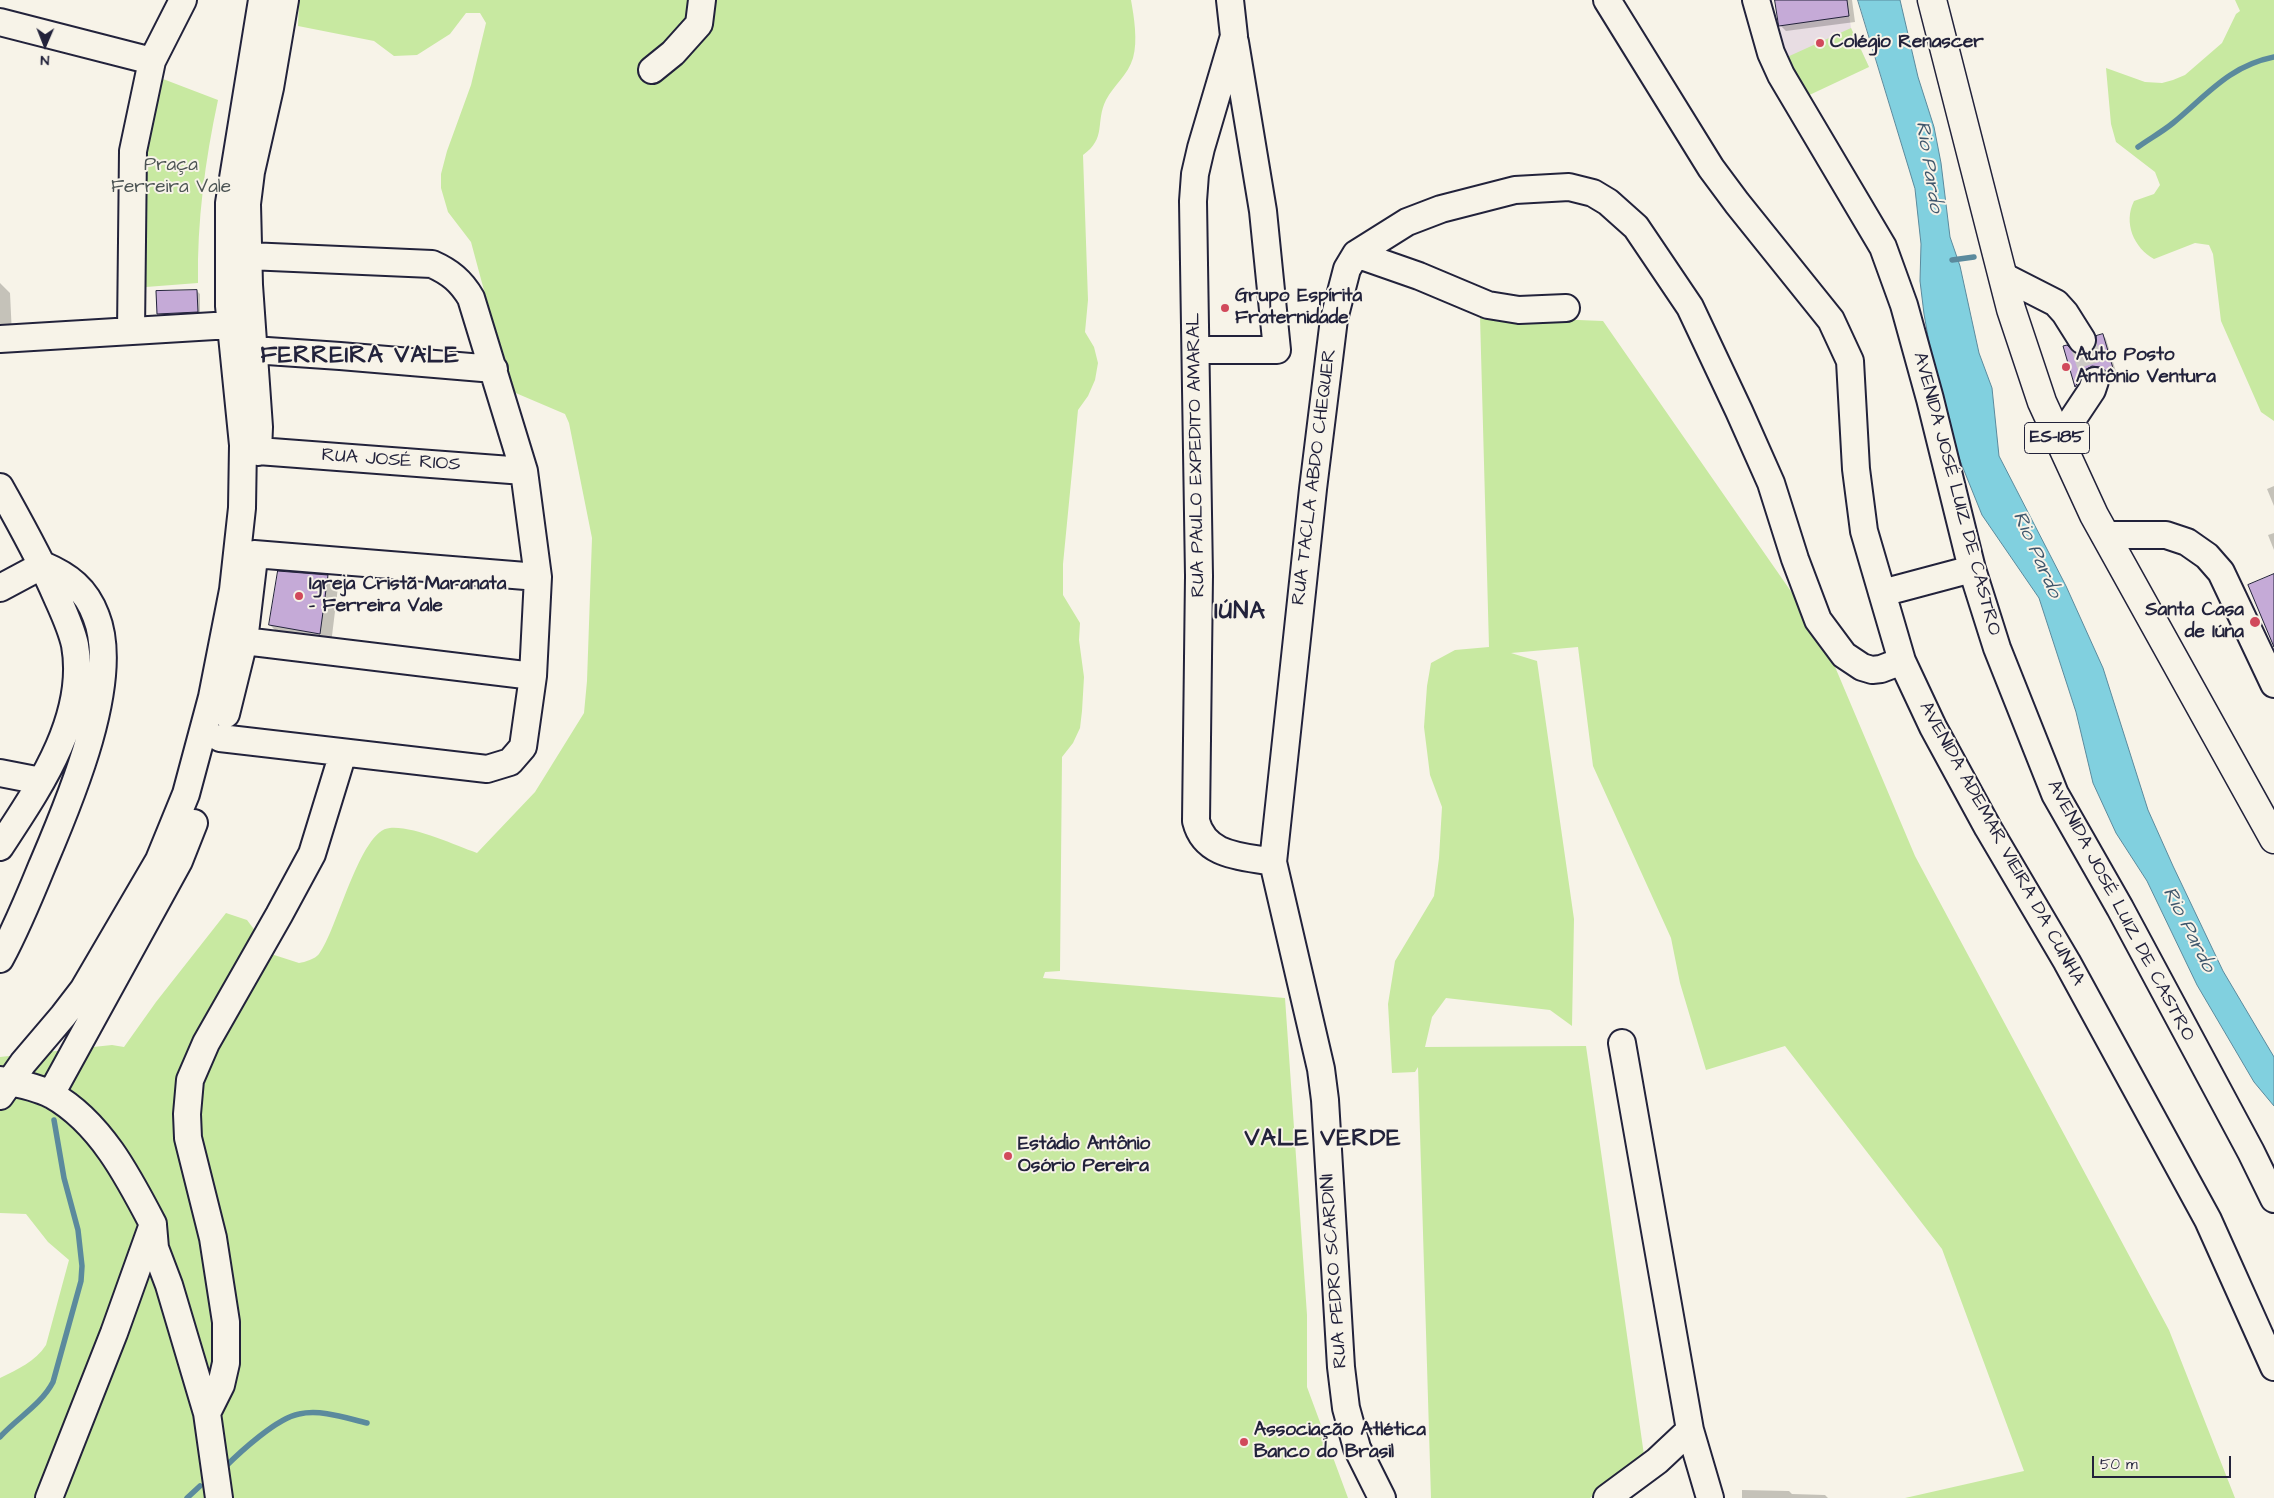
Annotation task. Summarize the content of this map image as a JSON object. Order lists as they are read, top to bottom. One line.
{"streets":{"main road":["ES-185"],"street":["RUA PAULO EXPEDITO AMARAL","RUA JOSÉ RIOS","RUA TACLA ABDO CHEQUER","AVENIDA JOSÉ LUIZ DE CASTRO","AVENIDA ADEMAR VIEIRA DA CUNHA","RUA PEDRO SCARDINI"]},"crossings":[["RUA PAULO EXPEDITO AMARAL","RUA TACLA ABDO CHEQUER"],["RUA PAULO EXPEDITO AMARAL","RUA PEDRO SCARDINI"],["RUA TACLA ABDO CHEQUER","RUA PEDRO SCARDINI"]],"districts":["FERREIRA VALE","IÚNA","VALE VERDE"],"water":["Rio Pardo"],"parks":["Praça Ferreira Vale"],"places":["Colégio Renascer","Grupo Espírita Fraternidade","Auto Posto Antônio Ventura","Igreja Cristã Maranata - Ferreira Vale","Santa Casa de Iúna","Estádio Antônio Osório Pereira","Associação Atlética Banco do Brasil"],"scale_bar":"50 m","north":"bottom"}
